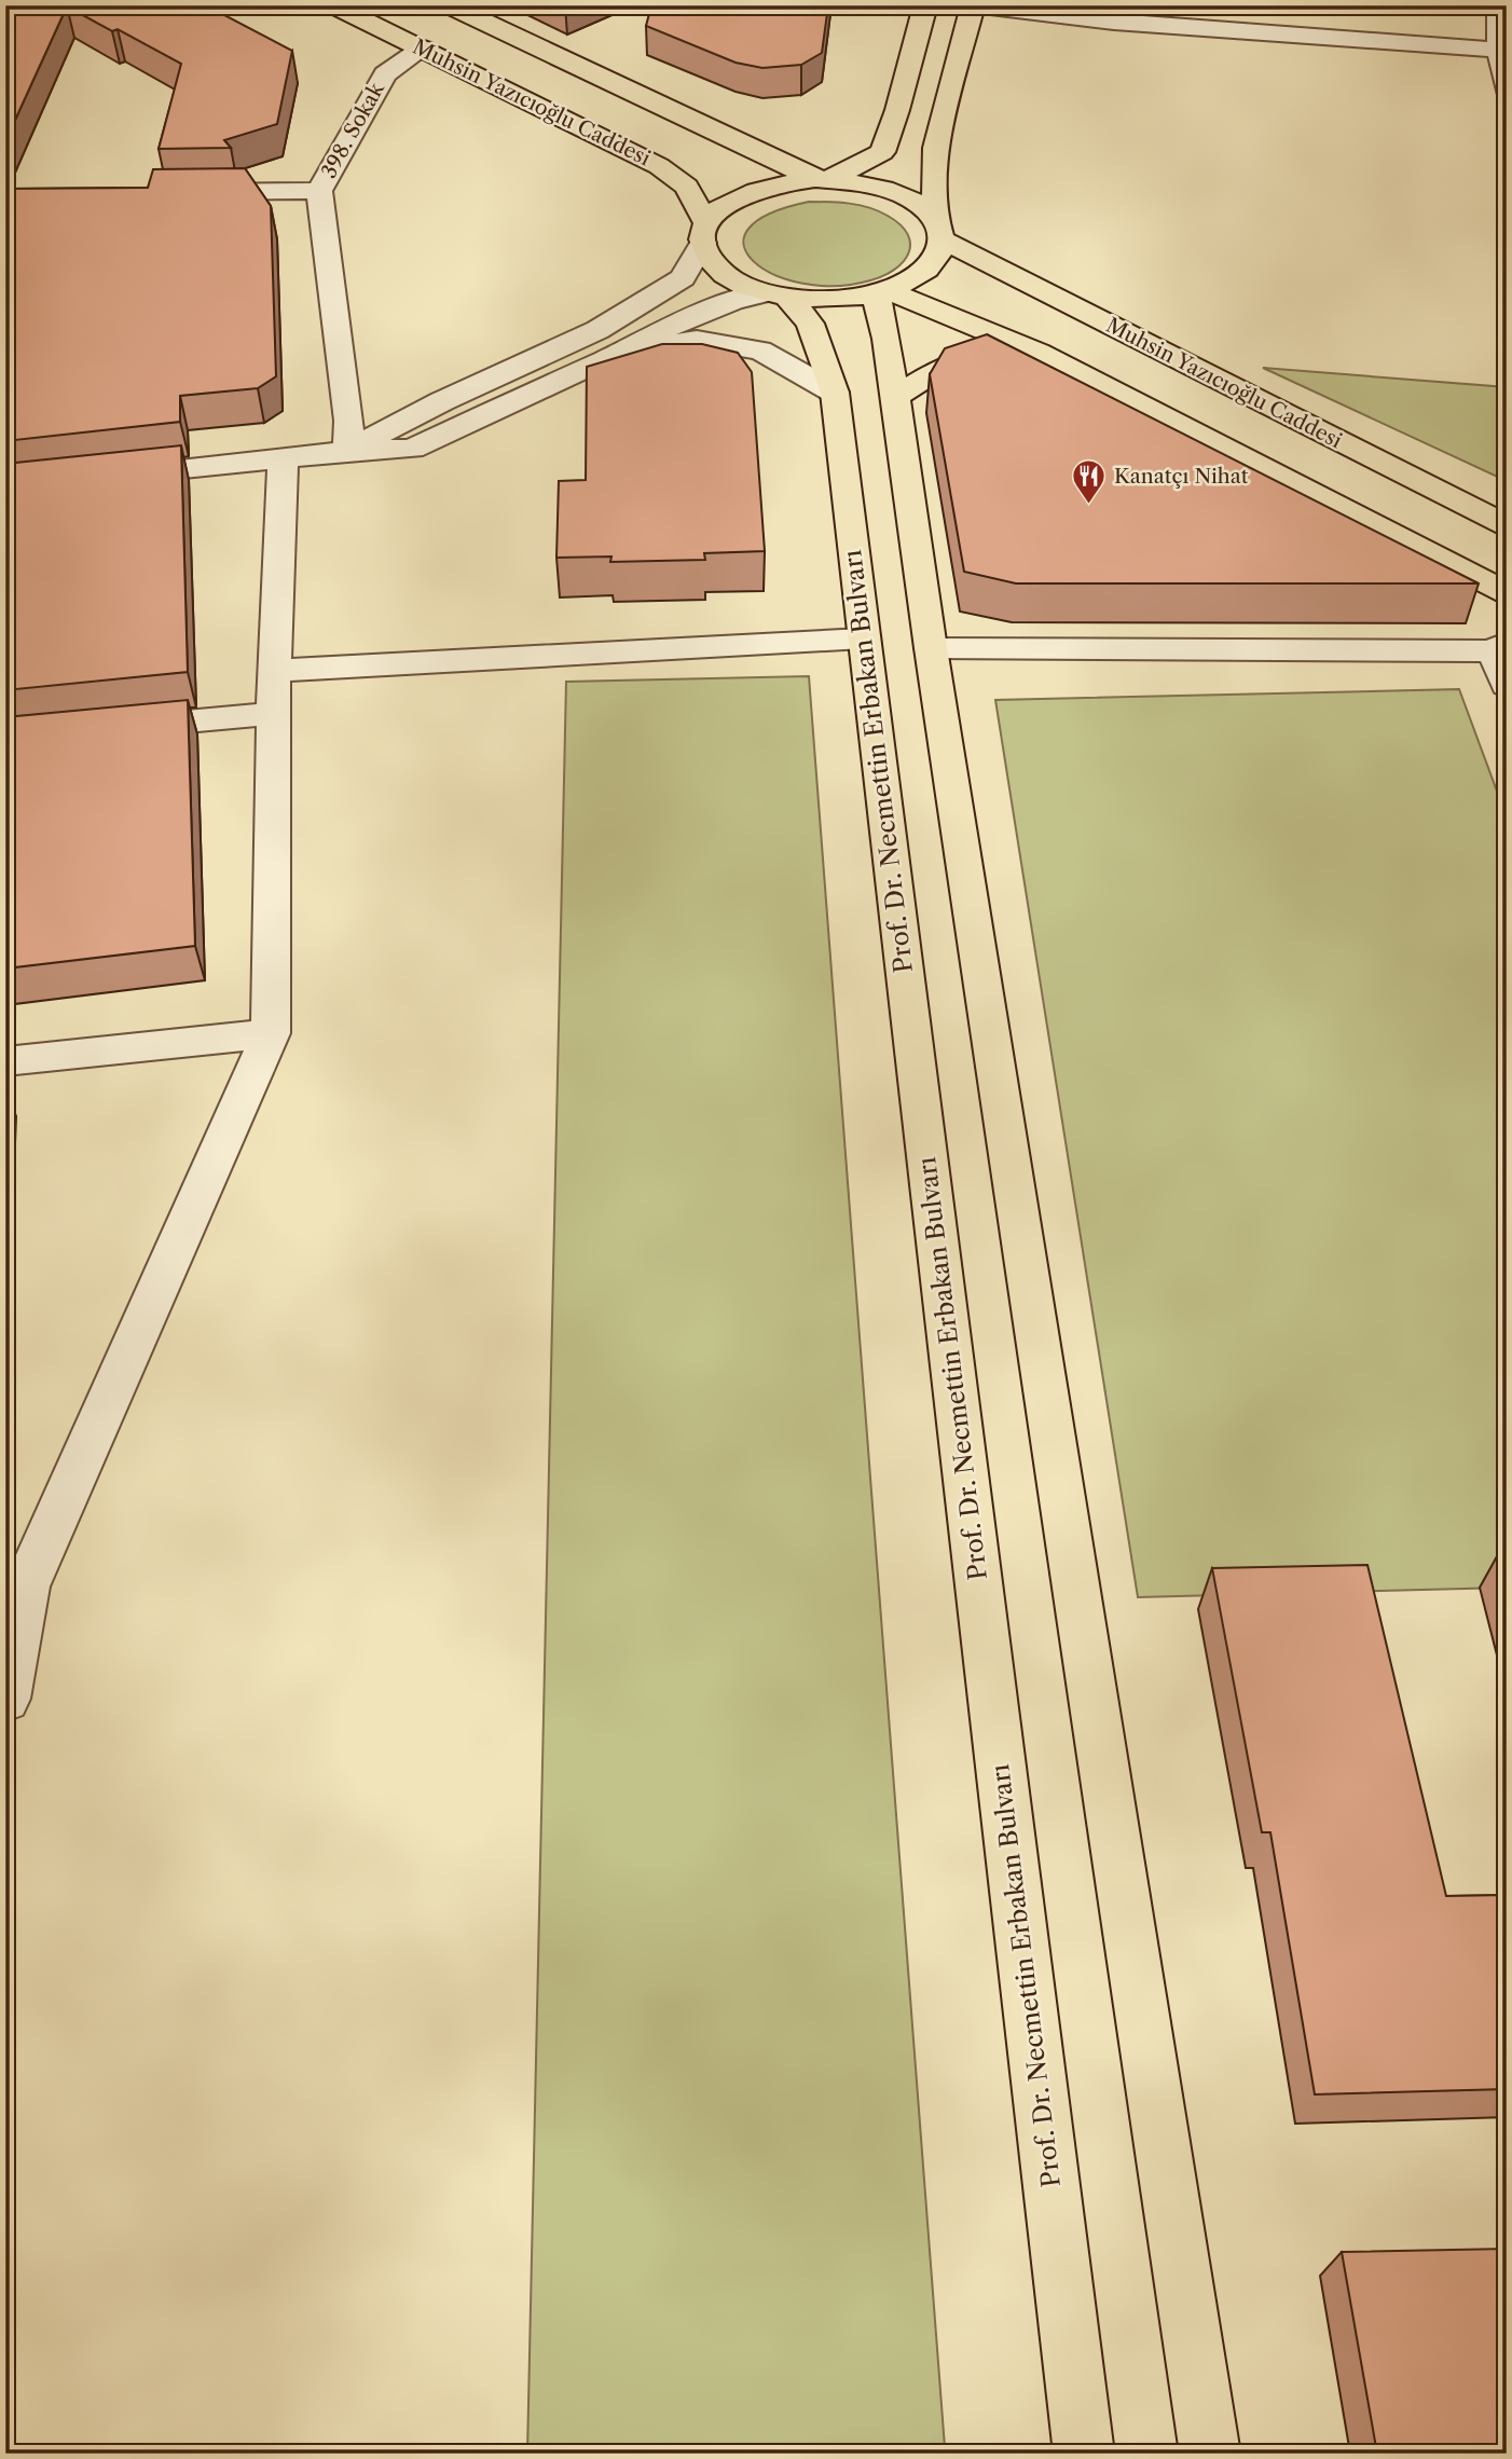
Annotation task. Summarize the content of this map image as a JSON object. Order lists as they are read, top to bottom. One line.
{"streets":{"main road":["Muhsin Yazıcıoğlu Caddesi","Prof. Dr. Necmettin Erbakan Bulvarı"],"street":["398. Sokak"]},"crossings":[["Muhsin Yazıcıoğlu Caddesi","398. Sokak"],["Muhsin Yazıcıoğlu Caddesi","Prof. Dr. Necmettin Erbakan Bulvarı"]],"places":{"restaurant":["Kanatçı Nihat"]}}
